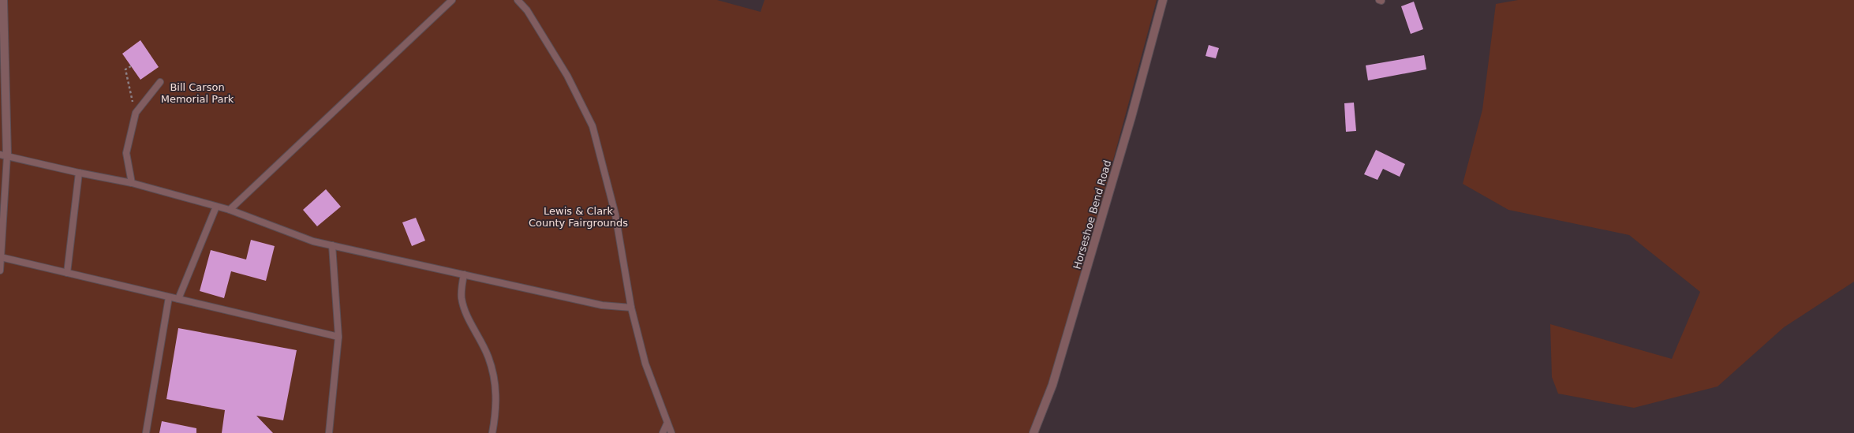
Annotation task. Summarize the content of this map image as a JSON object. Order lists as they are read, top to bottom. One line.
{"streets":{"street":["Horseshoe Bend Road"]},"parks":["Bill Carson Memorial Park","Lewis & Clark County Fairgrounds"]}
